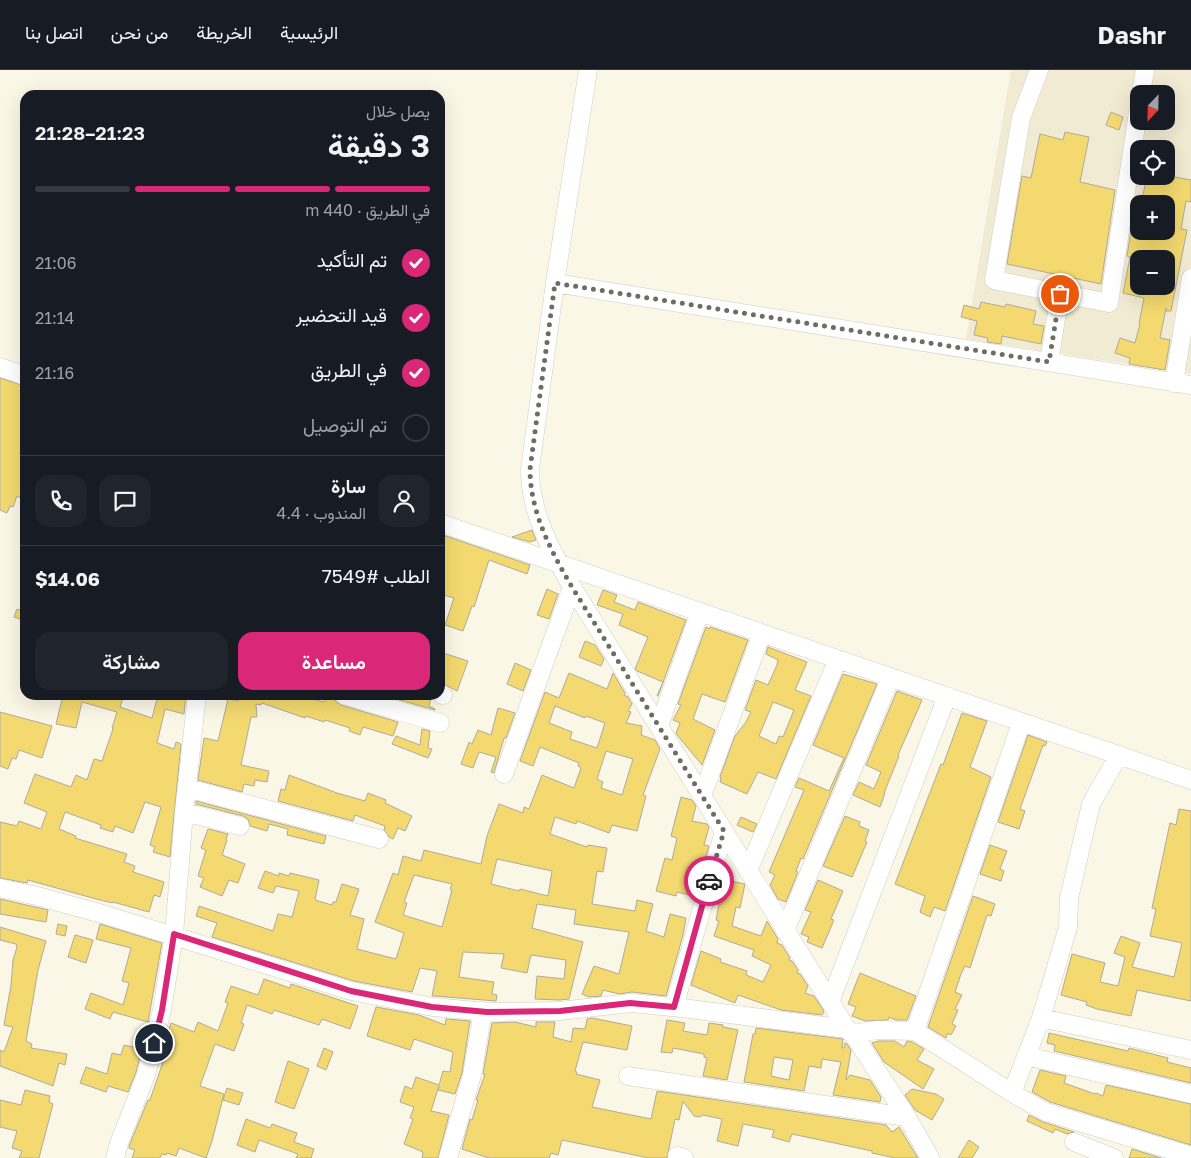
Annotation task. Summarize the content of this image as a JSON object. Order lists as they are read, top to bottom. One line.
{"north":"bottom","page":{"header":"Dashr","nav":["الرئيسية","الخريطة","من نحن","اتصل بنا"],"map_buttons":["+","−"],"heading":["3 دقيقة","يصل خلال","21:23–21:28"],"panel":["سارة","المندوب · 4.4","الطلب #7549","$14.06"],"bar":"في الطريق · 440 m","list":[["تم التأكيد","21:06"],["قيد التحضير","21:14"],["في الطريق","21:16"],"تم التوصيل"],"buttons":["مساعدة","مشاركة"]}}
